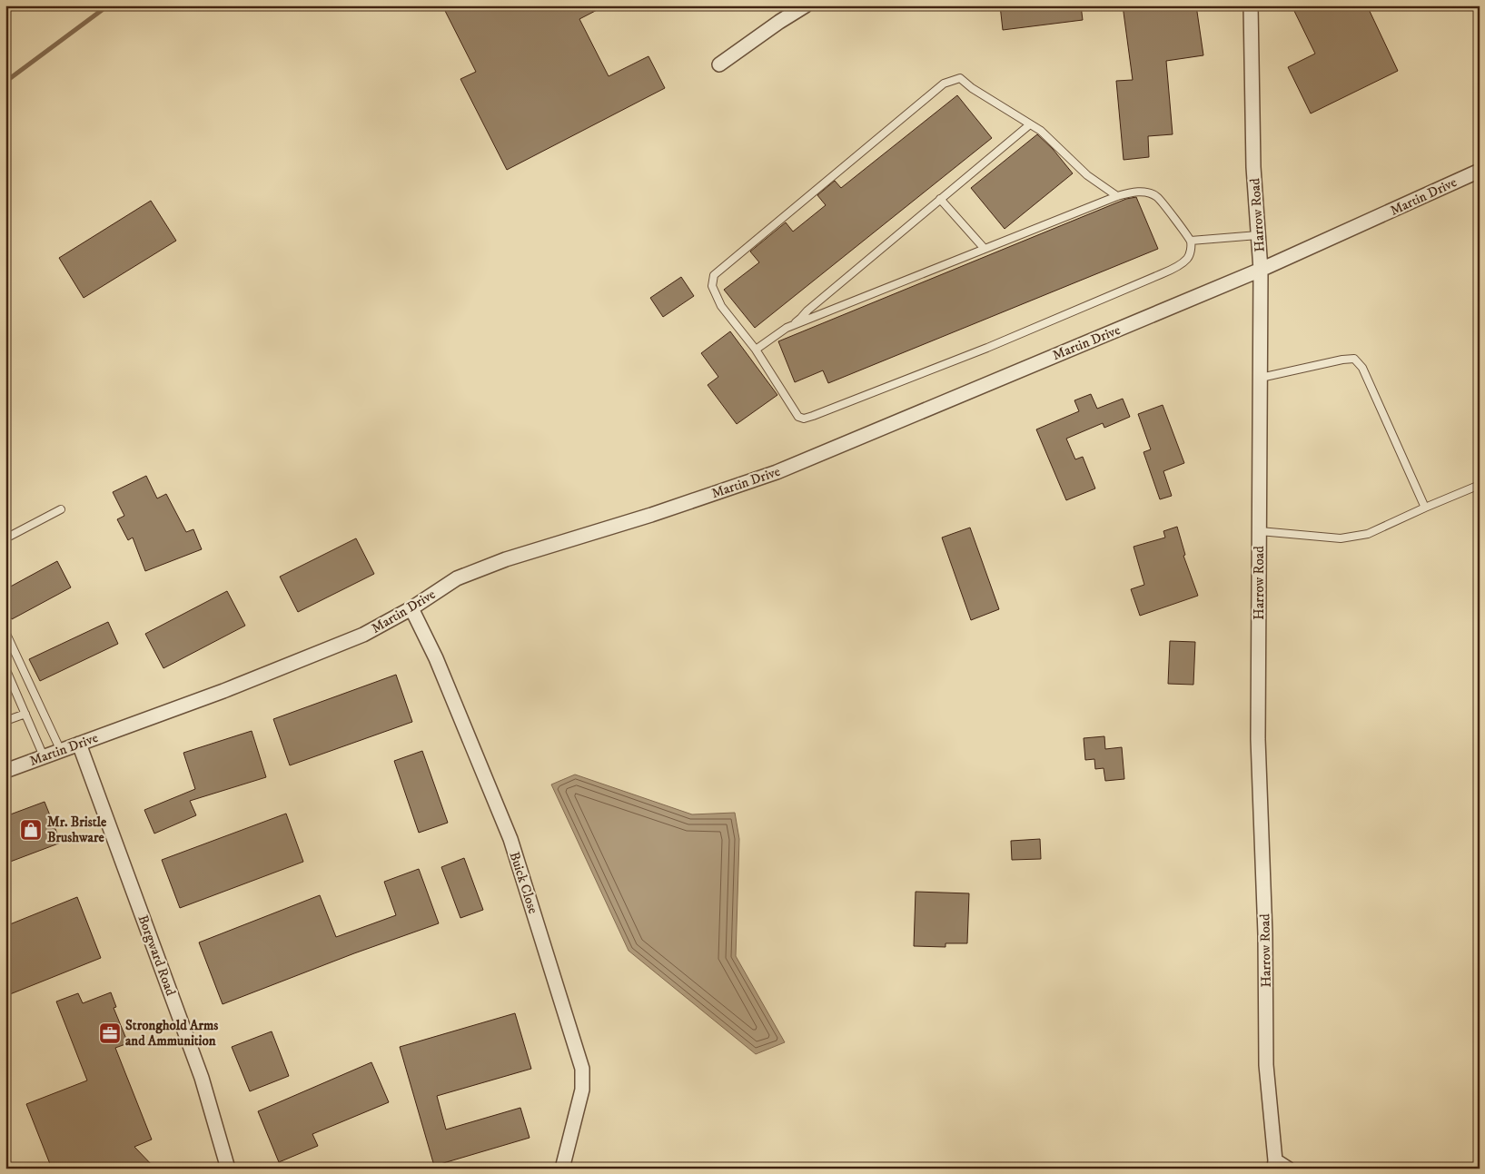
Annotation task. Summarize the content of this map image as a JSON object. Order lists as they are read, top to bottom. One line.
{"streets":{"street":["Martin Drive","Harrow Road","Buick Close","Borgward Road"]},"crossings":[["Martin Drive","Harrow Road"],["Martin Drive","Buick Close"],["Martin Drive","Borgward Road"]],"places":{"shop":["Mr. Bristle Brushware"],"office":["Stronghold Arms and Ammunition"]}}
